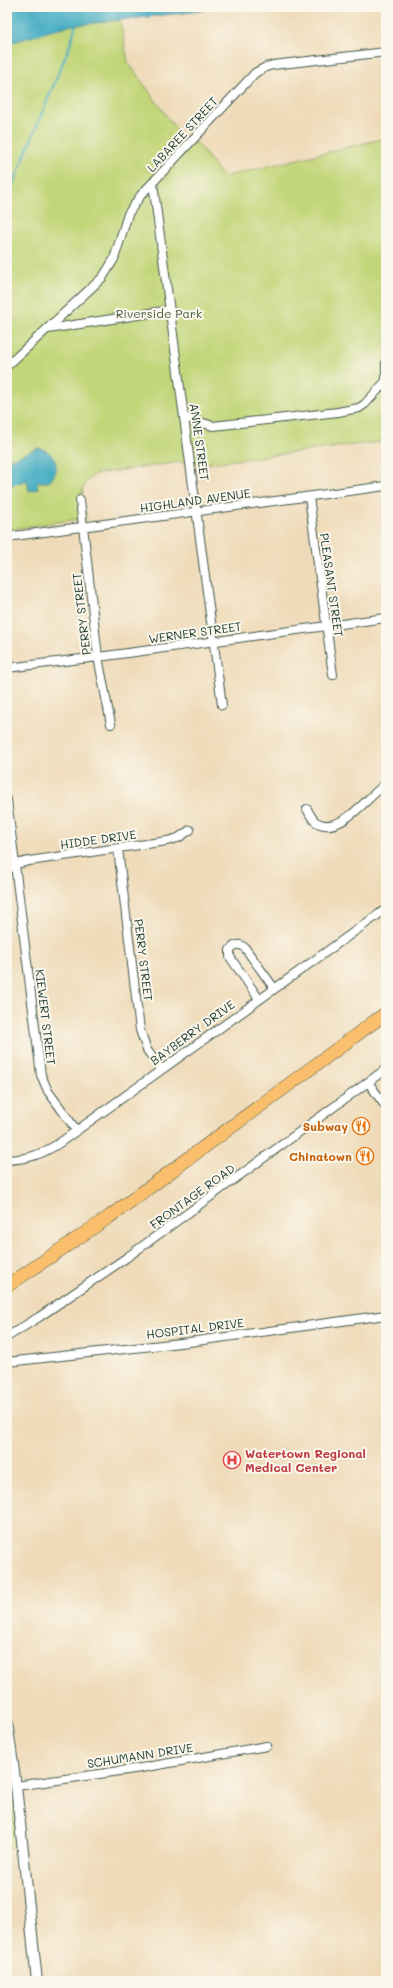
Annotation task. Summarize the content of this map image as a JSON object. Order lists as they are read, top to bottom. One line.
{"streets":{"street":["LABAREE STREET","ANNE STREET","HIGHLAND AVENUE","PLEASANT STREET","PERRY STREET","WERNER STREET","HIDDE DRIVE","KIEWERT STREET","BAYBERRY DRIVE","FRONTAGE ROAD","HOSPITAL DRIVE","SCHUMANN DRIVE"]},"crossings":[["LABAREE STREET","ANNE STREET"],["ANNE STREET","HIGHLAND AVENUE"],["ANNE STREET","WERNER STREET"],["HIGHLAND AVENUE","PLEASANT STREET"],["HIGHLAND AVENUE","PERRY STREET"],["PLEASANT STREET","WERNER STREET"],["PERRY STREET","WERNER STREET"],["PERRY STREET","HIDDE DRIVE"],["PERRY STREET","BAYBERRY DRIVE"],["HIDDE DRIVE","KIEWERT STREET"],["KIEWERT STREET","BAYBERRY DRIVE"]],"parks":["Riverside Park"],"places":{"restaurant":["Subway","Chinatown"],"hospital":["Watertown Regional Medical Center"]}}
